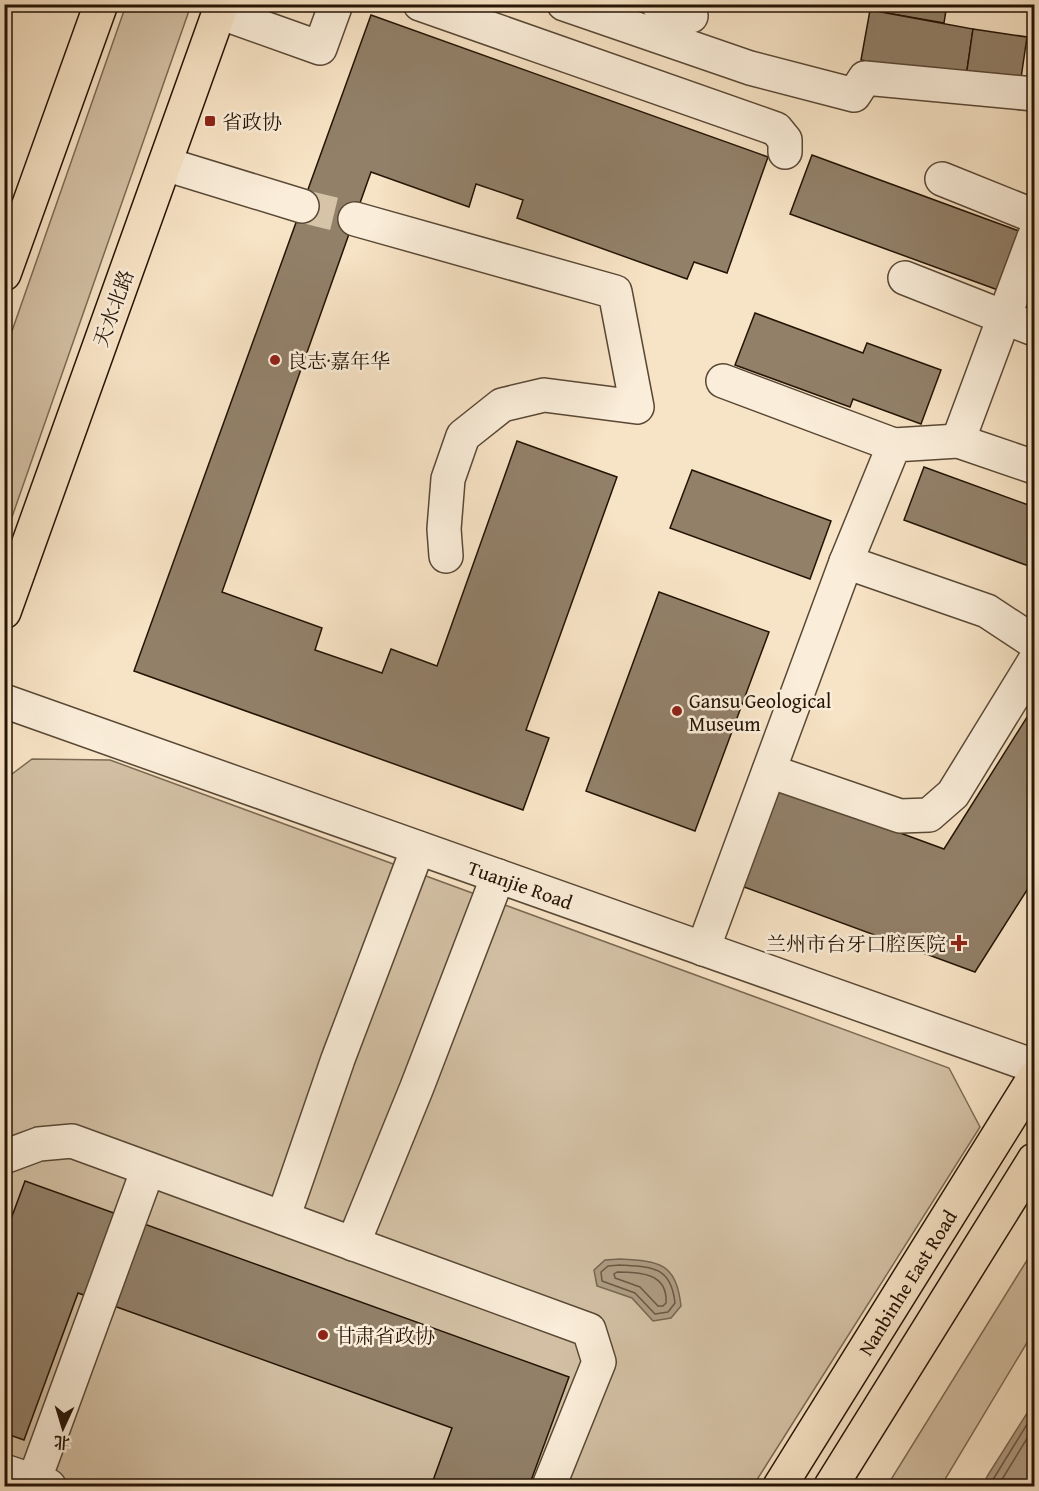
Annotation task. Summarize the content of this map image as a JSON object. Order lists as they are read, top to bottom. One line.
{"streets":{"main road":["天水北路","Nanbinhe East Road"],"street":["Tuanjie Road"]},"places":{"transit":["省政协"],"other":["良志·嘉年华","Gansu Geological Museum","甘肃省政协"],"health":["兰州市台牙口腔医院"]},"north":"bottom"}
